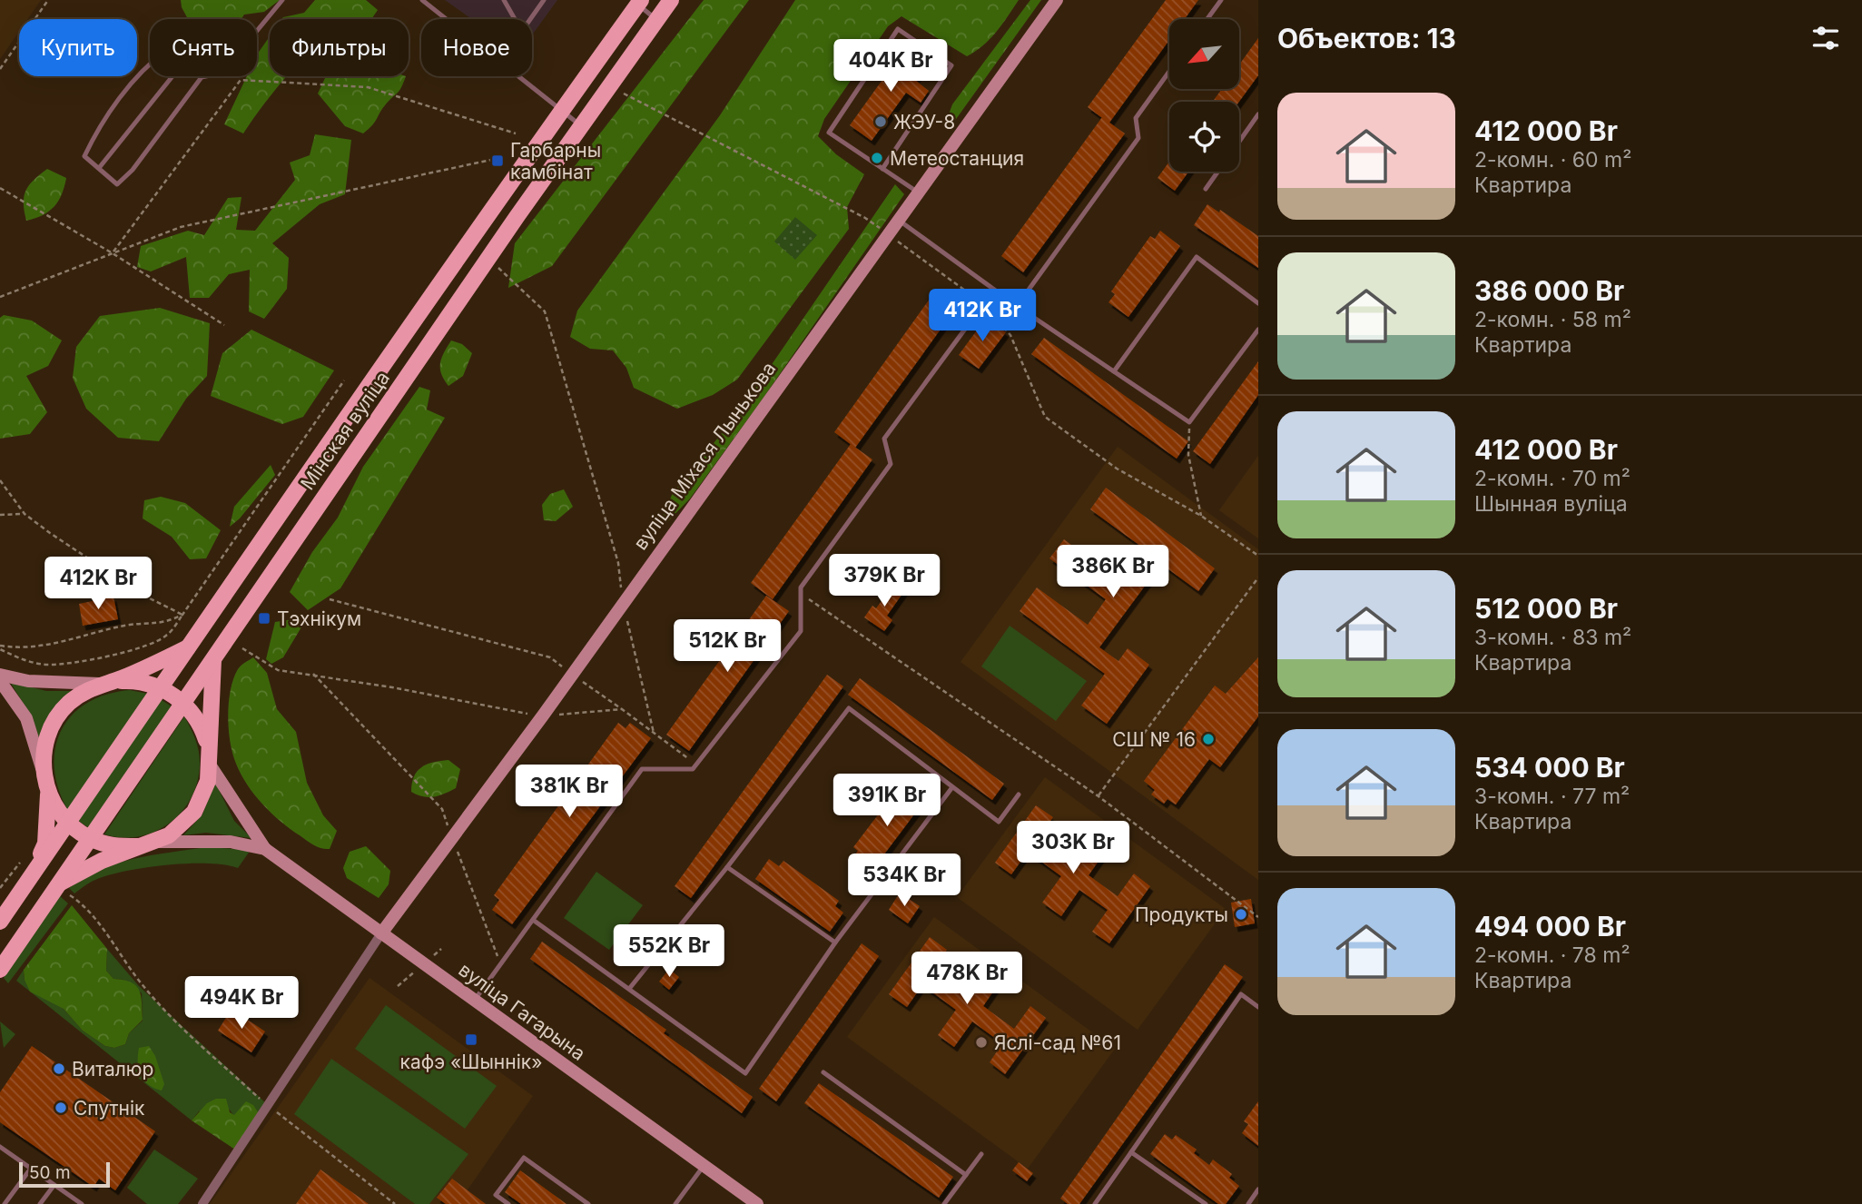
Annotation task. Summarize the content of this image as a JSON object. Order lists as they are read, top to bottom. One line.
{"streets":{"main road":["Мінская вуліца"],"street":["вуліца Міхася Лынькова","вуліца Гагарына"]},"crossings":[["вуліца Міхася Лынькова","вуліца Гагарына"]],"places":{"other":["ЖЭУ-8","Метеостанция","СШ № 16","Продукты","Яслі-сад №61","Виталюр","Спутнік"],"transit":["Гарбарны камбінат","Тэхнікум","кафэ «Шыннік»"]},"scale_bar":"50 m","north":"bottom left","page":{"heading":"Объектов: 13","chip":["Купить","Снять","Фильтры","Новое"],"price":["404K Br","412K Br","386K Br","379K Br","412K Br","512K Br","381K Br","391K Br","303K Br","534K Br","552K Br","478K Br","494K Br"],"list":[{"name":"412 000 Br","note":"2-комн. · 60 m² · Квартира"},{"name":"386 000 Br","note":"2-комн. · 58 m² · Квартира"},{"name":"412 000 Br","note":"2-комн. · 70 m² · Шынная вуліца"},{"name":"512 000 Br","note":"3-комн. · 83 m² · Квартира"},{"name":"534 000 Br","note":"3-комн. · 77 m² · Квартира"},{"name":"494 000 Br","note":"2-комн. · 78 m² · Квартира"}],"scale":"50 m"}}
